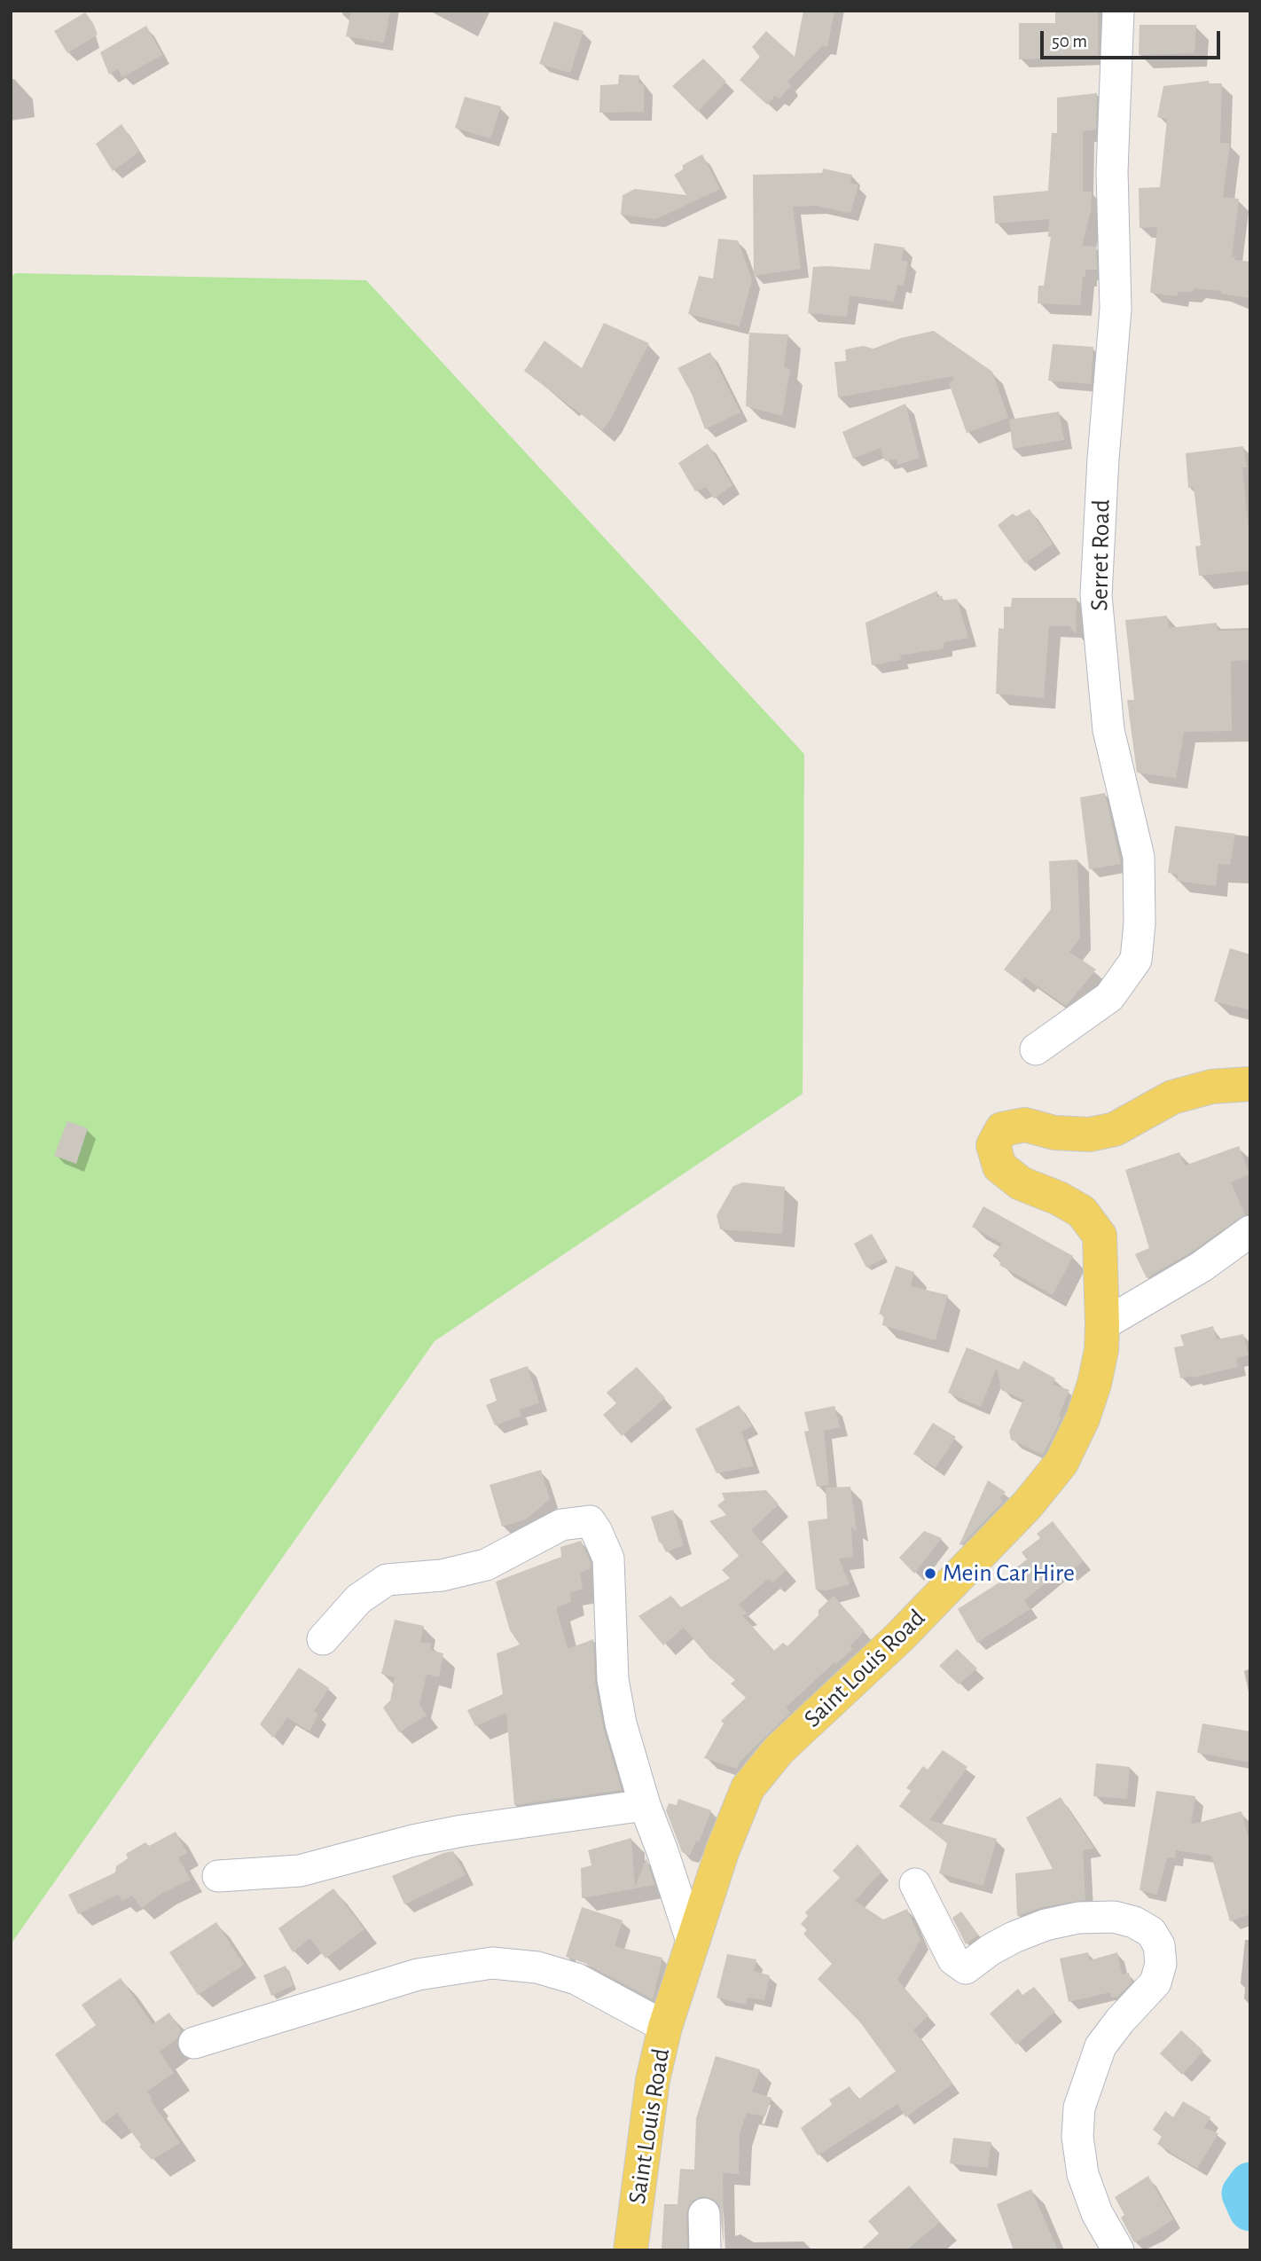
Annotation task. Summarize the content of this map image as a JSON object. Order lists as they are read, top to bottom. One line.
{"streets":{"main road":["Saint Louis Road"],"street":["Serret Road"]},"places":["Mein Car Hire"],"scale_bar":"50 m"}
